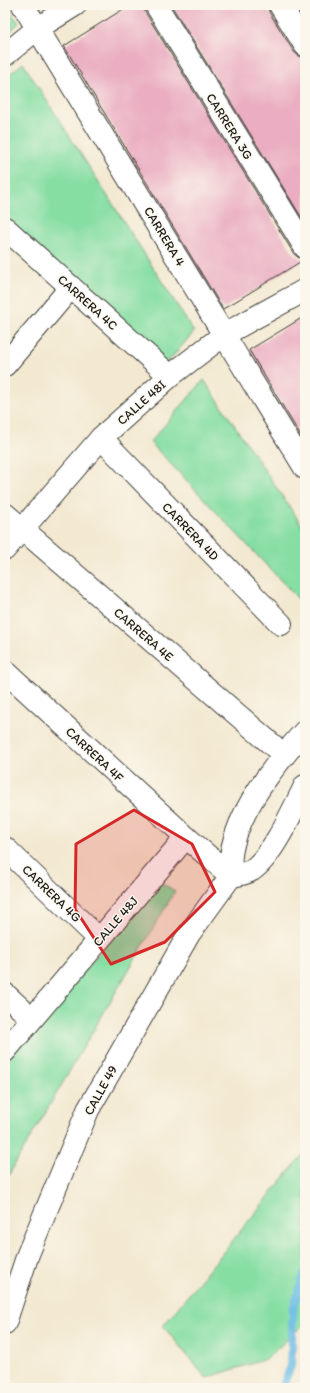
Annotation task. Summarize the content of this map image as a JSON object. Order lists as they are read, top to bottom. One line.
{"streets":{"street":["CARRERA 3G","CARRERA 4","CARRERA 4C","CALLE 48I","CARRERA 4D","CARRERA 4E","CARRERA 4F","CARRERA 4G","CALLE 48J","CALLE 49"]},"crossings":[["CARRERA 4","CALLE 48I"],["CARRERA 4C","CALLE 48I"],["CALLE 48I","CARRERA 4D"],["CALLE 48I","CARRERA 4E"],["CARRERA 4F","CALLE 48J"],["CARRERA 4G","CALLE 48J"]]}
